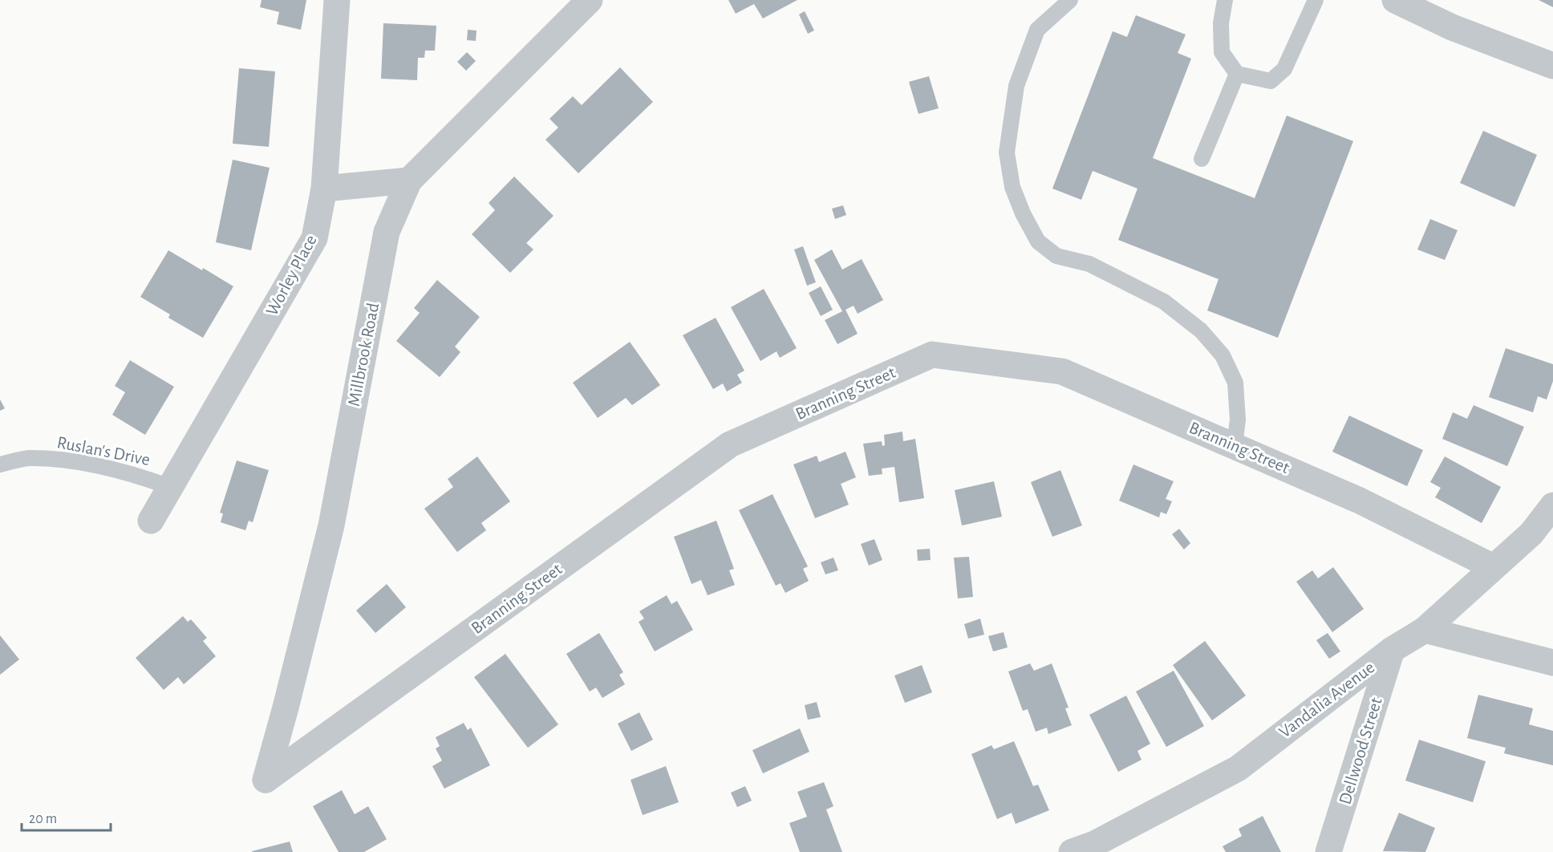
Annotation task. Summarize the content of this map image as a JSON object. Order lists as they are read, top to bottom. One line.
{"streets":{"street":["Worley Place","Millbrook Road","Branning Street","Vandalia Avenue","Dellwood Street"],"lane":["Ruslan's Drive"]},"crossings":[["Worley Place","Ruslan's Drive"],["Millbrook Road","Branning Street"],["Branning Street","Vandalia Avenue"],["Vandalia Avenue","Dellwood Street"]],"scale_bar":"20 m"}
